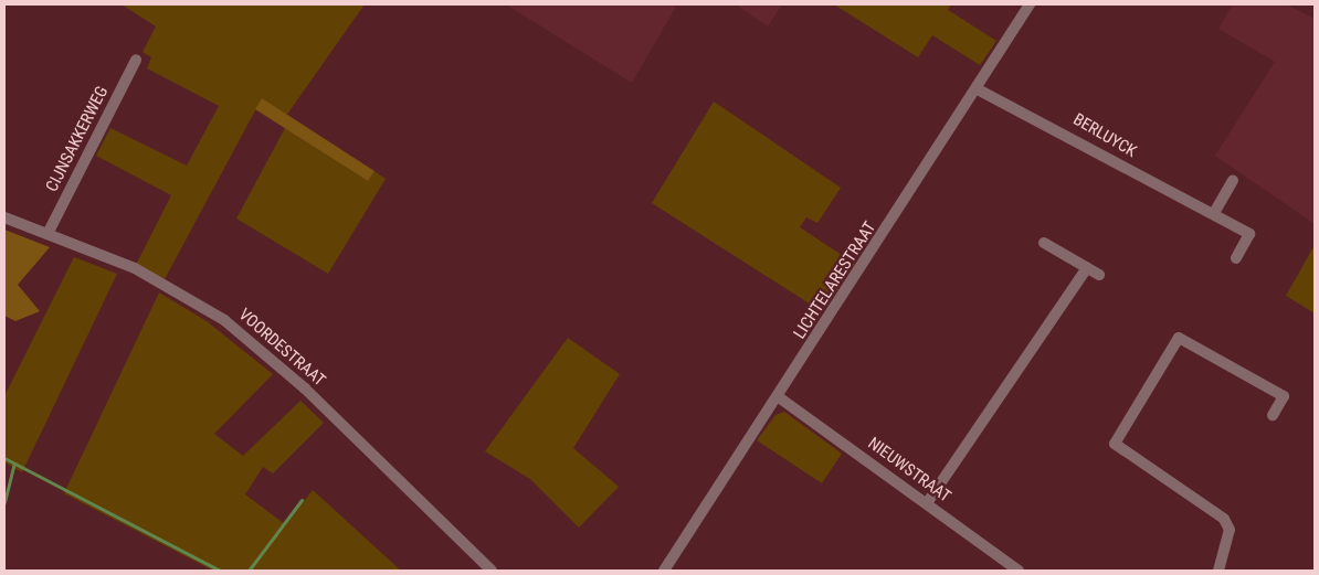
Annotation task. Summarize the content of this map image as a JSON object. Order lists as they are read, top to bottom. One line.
{"streets":{"street":["BERLUYCK","CIJNSAKKERWEG","LICHTELARESTRAAT","VOORDESTRAAT","NIEUWSTRAAT"]},"crossings":[["BERLUYCK","LICHTELARESTRAAT"],["CIJNSAKKERWEG","VOORDESTRAAT"],["LICHTELARESTRAAT","NIEUWSTRAAT"]]}
